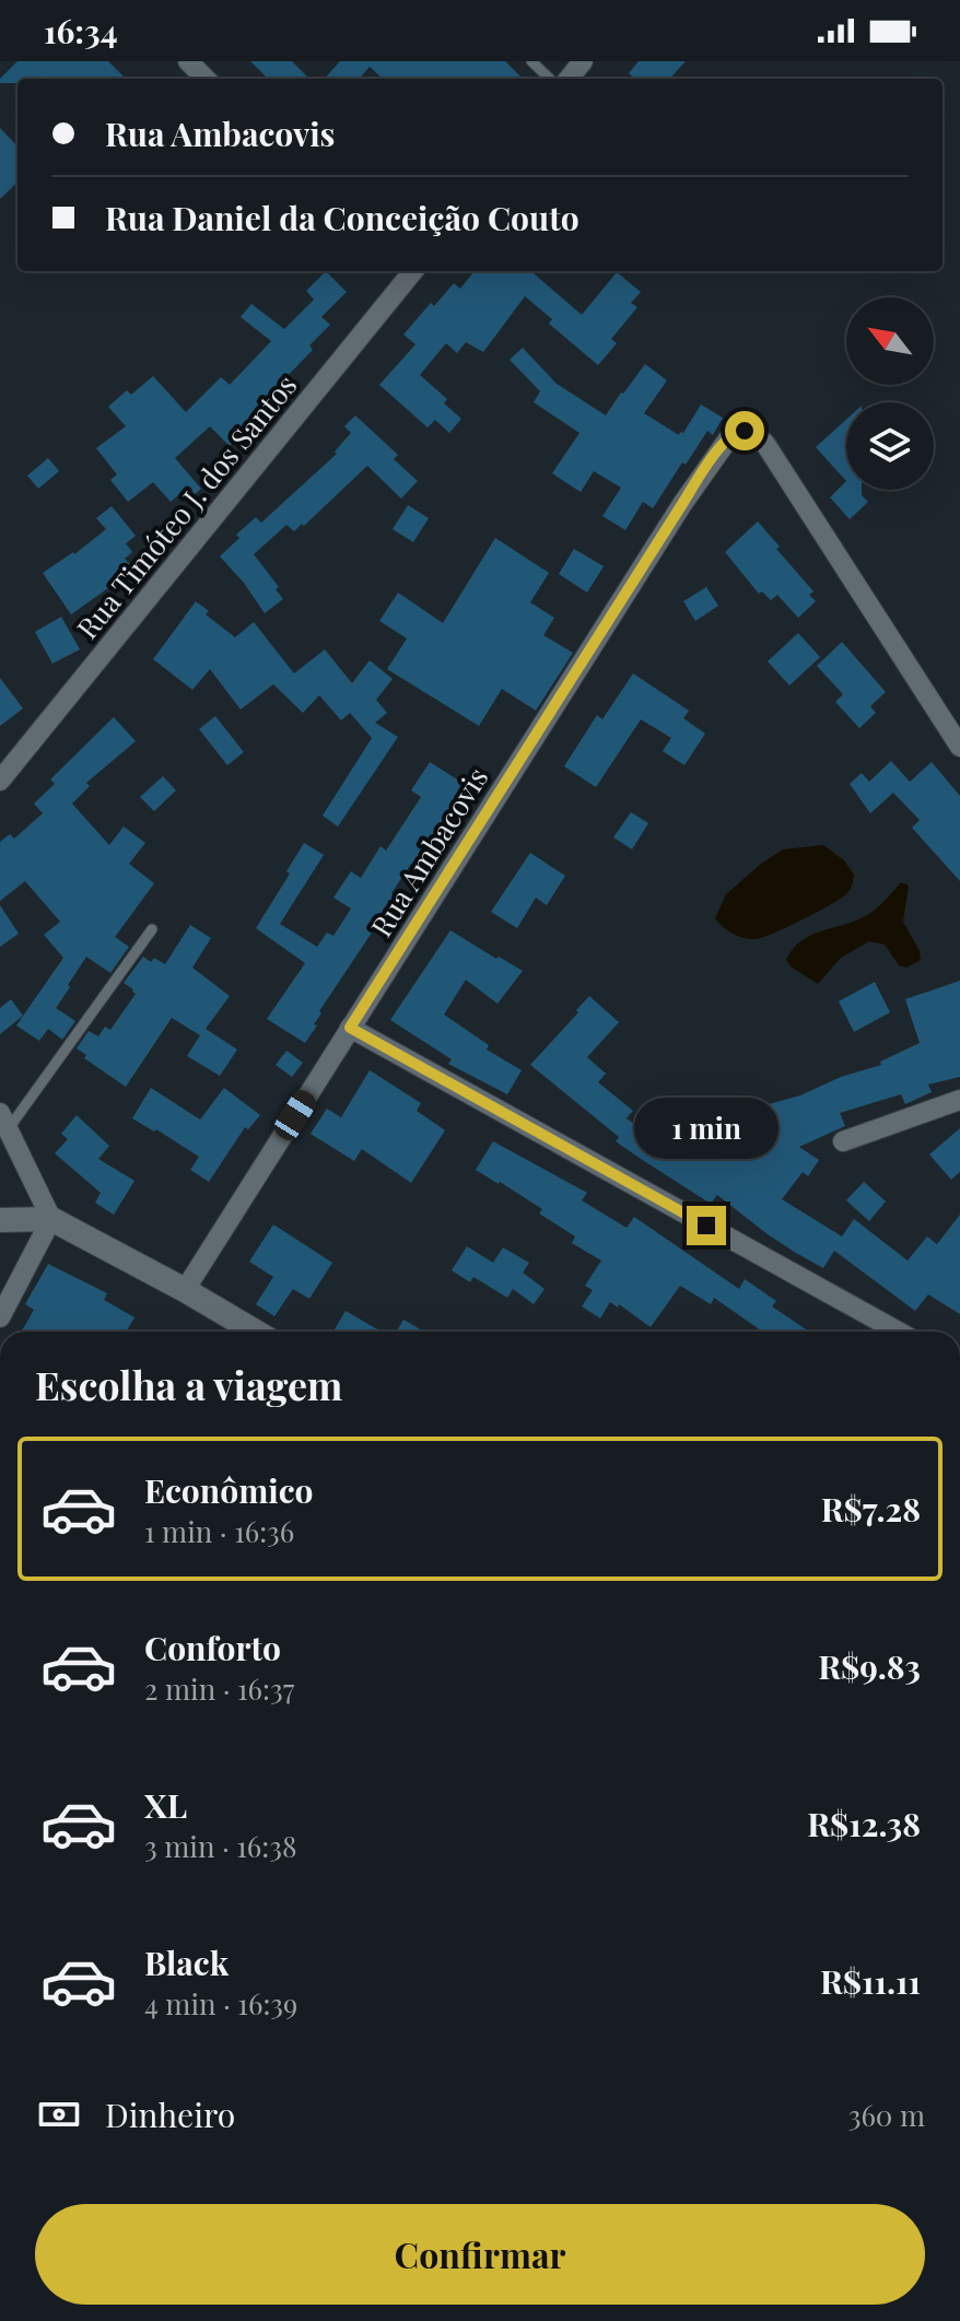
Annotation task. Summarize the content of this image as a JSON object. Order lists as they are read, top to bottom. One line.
{"streets":{"street":["Rua Timóteo J. dos Santos","Rua Ambacovis"]},"north":"top left","page":{"status":"16:34","banner":["Rua Ambacovis","Rua Daniel da Conceição Couto"],"bubble":"1 min","heading":"Escolha a viagem","list":[{"name":"Econômico","note":"1 min · 16:36","value":"R$7.28"},{"name":"Conforto","note":"2 min · 16:37","value":"R$9.83"},{"name":"XL","note":"3 min · 16:38","value":"R$12.38"},{"name":"Black","note":"4 min · 16:39","value":"R$11.11"}],"pay":["Dinheiro","360 m"],"buttons":"Confirmar"}}
